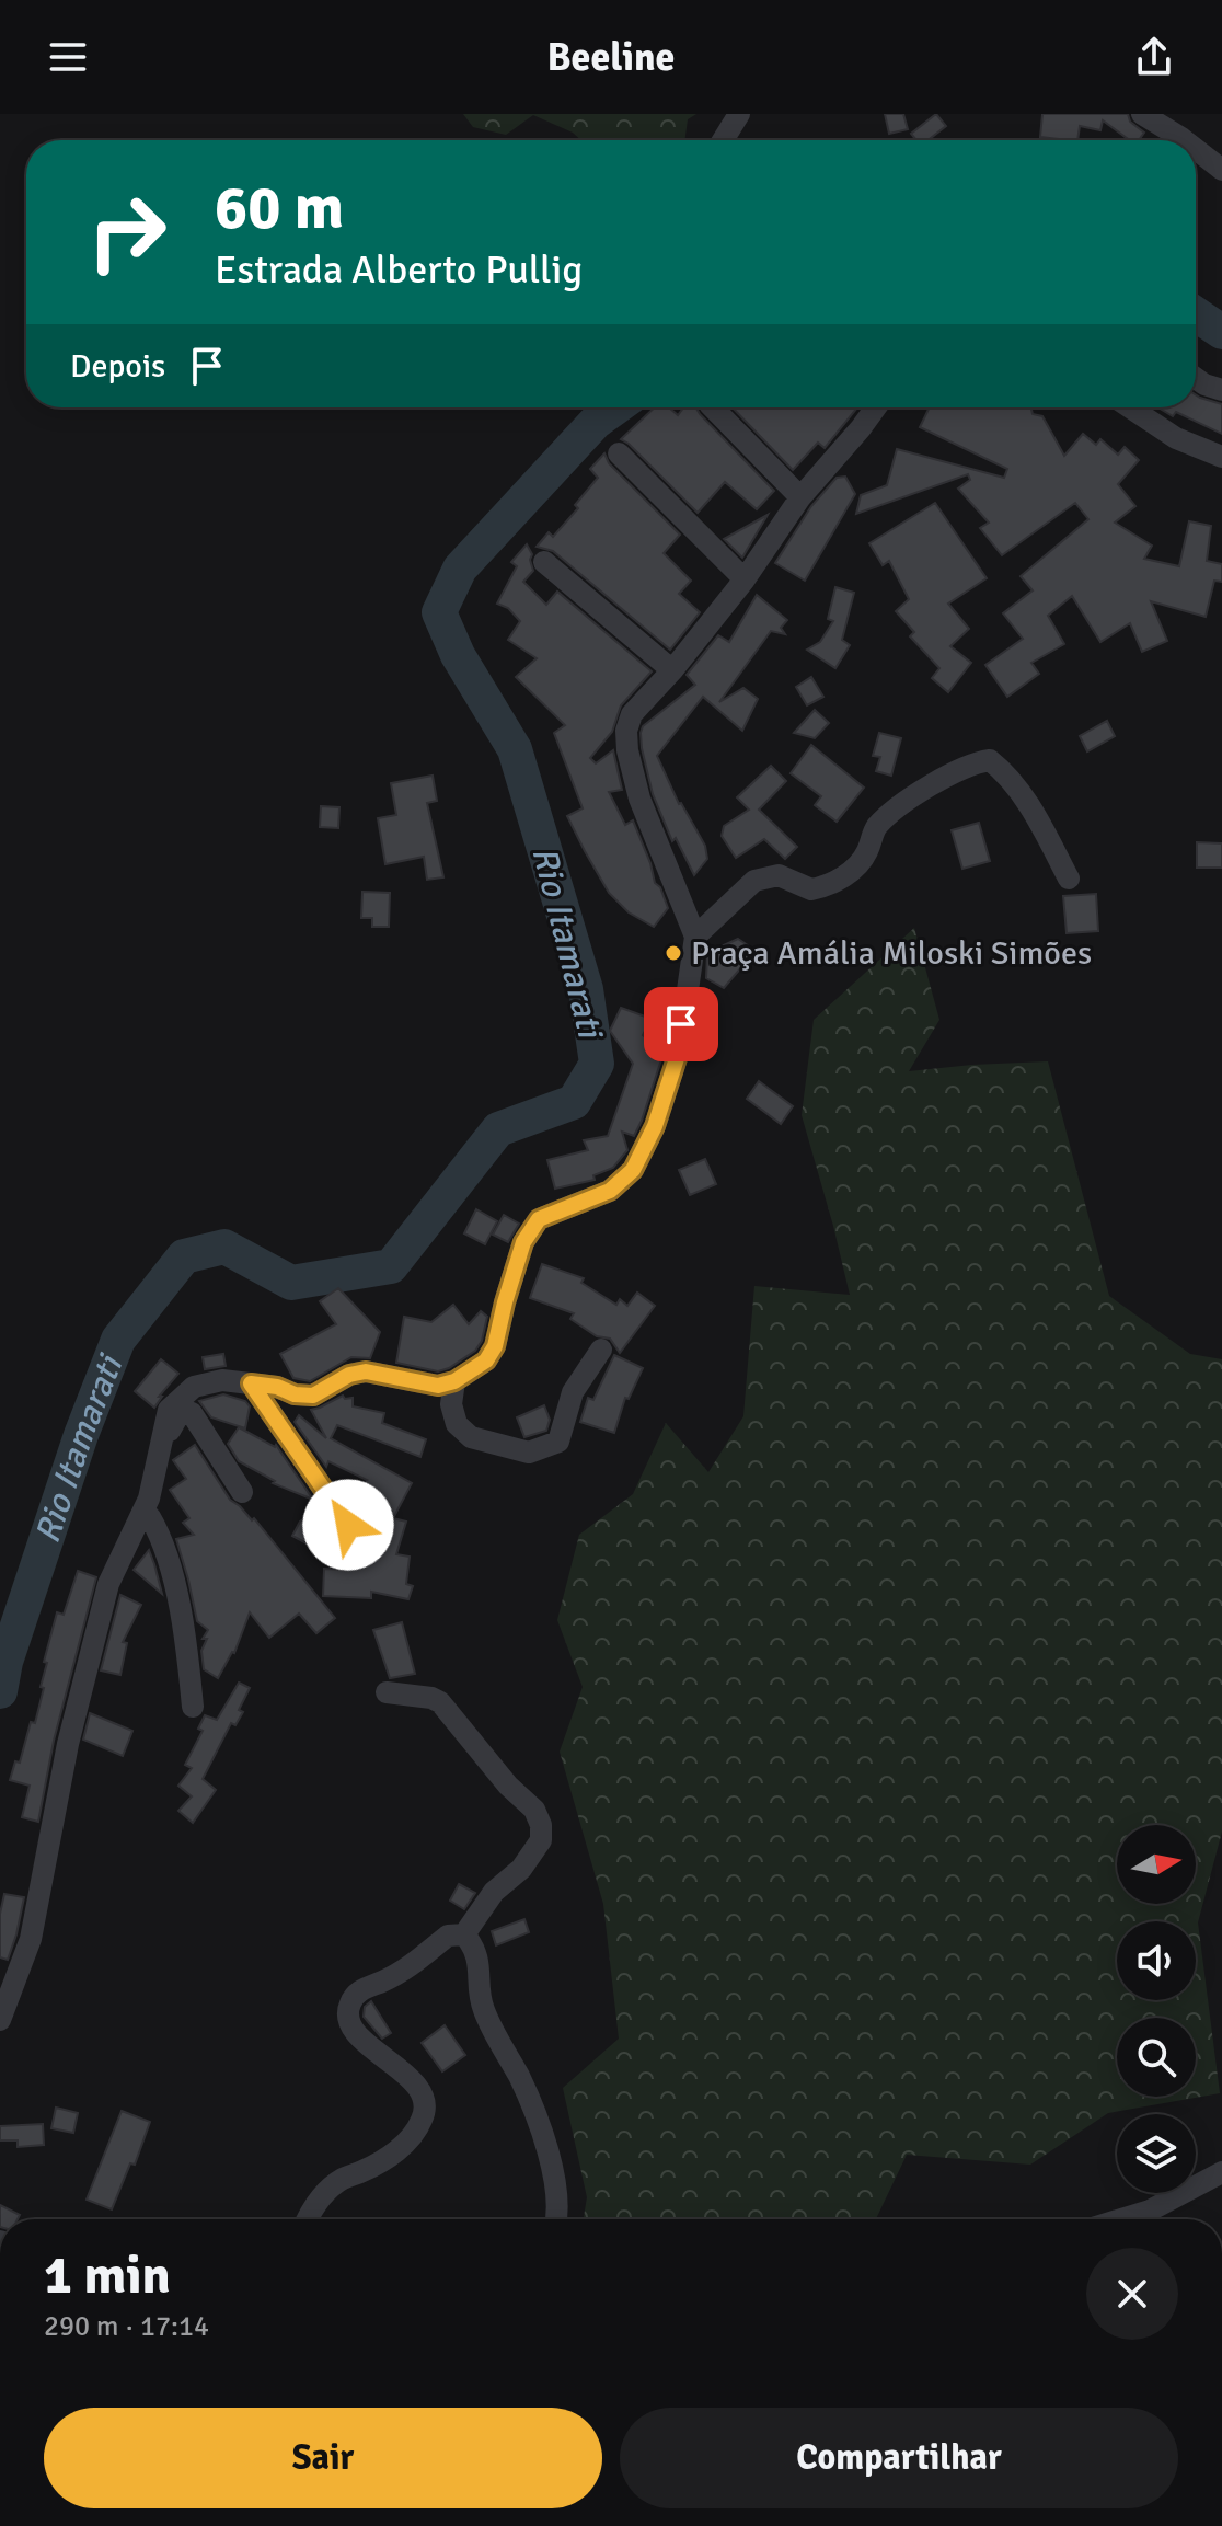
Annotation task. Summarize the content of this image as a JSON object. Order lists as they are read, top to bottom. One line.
{"water":["Rio Itamarati"],"places":["Praça Amália Miloski Simões"],"north":"right","page":{"header":"Beeline","turn":["60 m","Estrada Alberto Pullig"],"then":"Depois","heading":["1 min","290 m · 17:14"],"buttons":["Sair","Compartilhar"]}}
